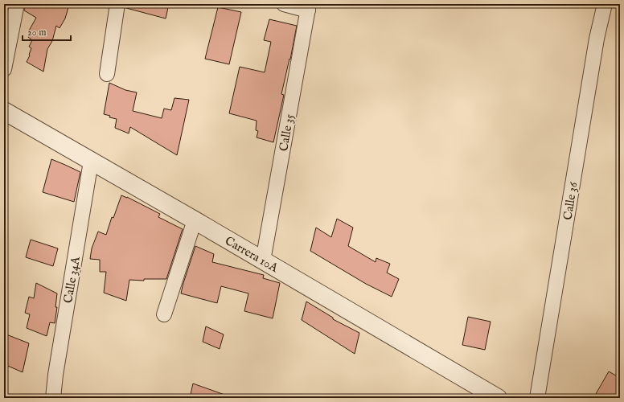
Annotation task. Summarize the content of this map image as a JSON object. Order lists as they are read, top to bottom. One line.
{"streets":{"street":["Calle 35","Calle 36","Carrera 10A","Calle 34A"]},"crossings":[["Calle 35","Carrera 10A"],["Carrera 10A","Calle 34A"]],"scale_bar":"20 m"}
